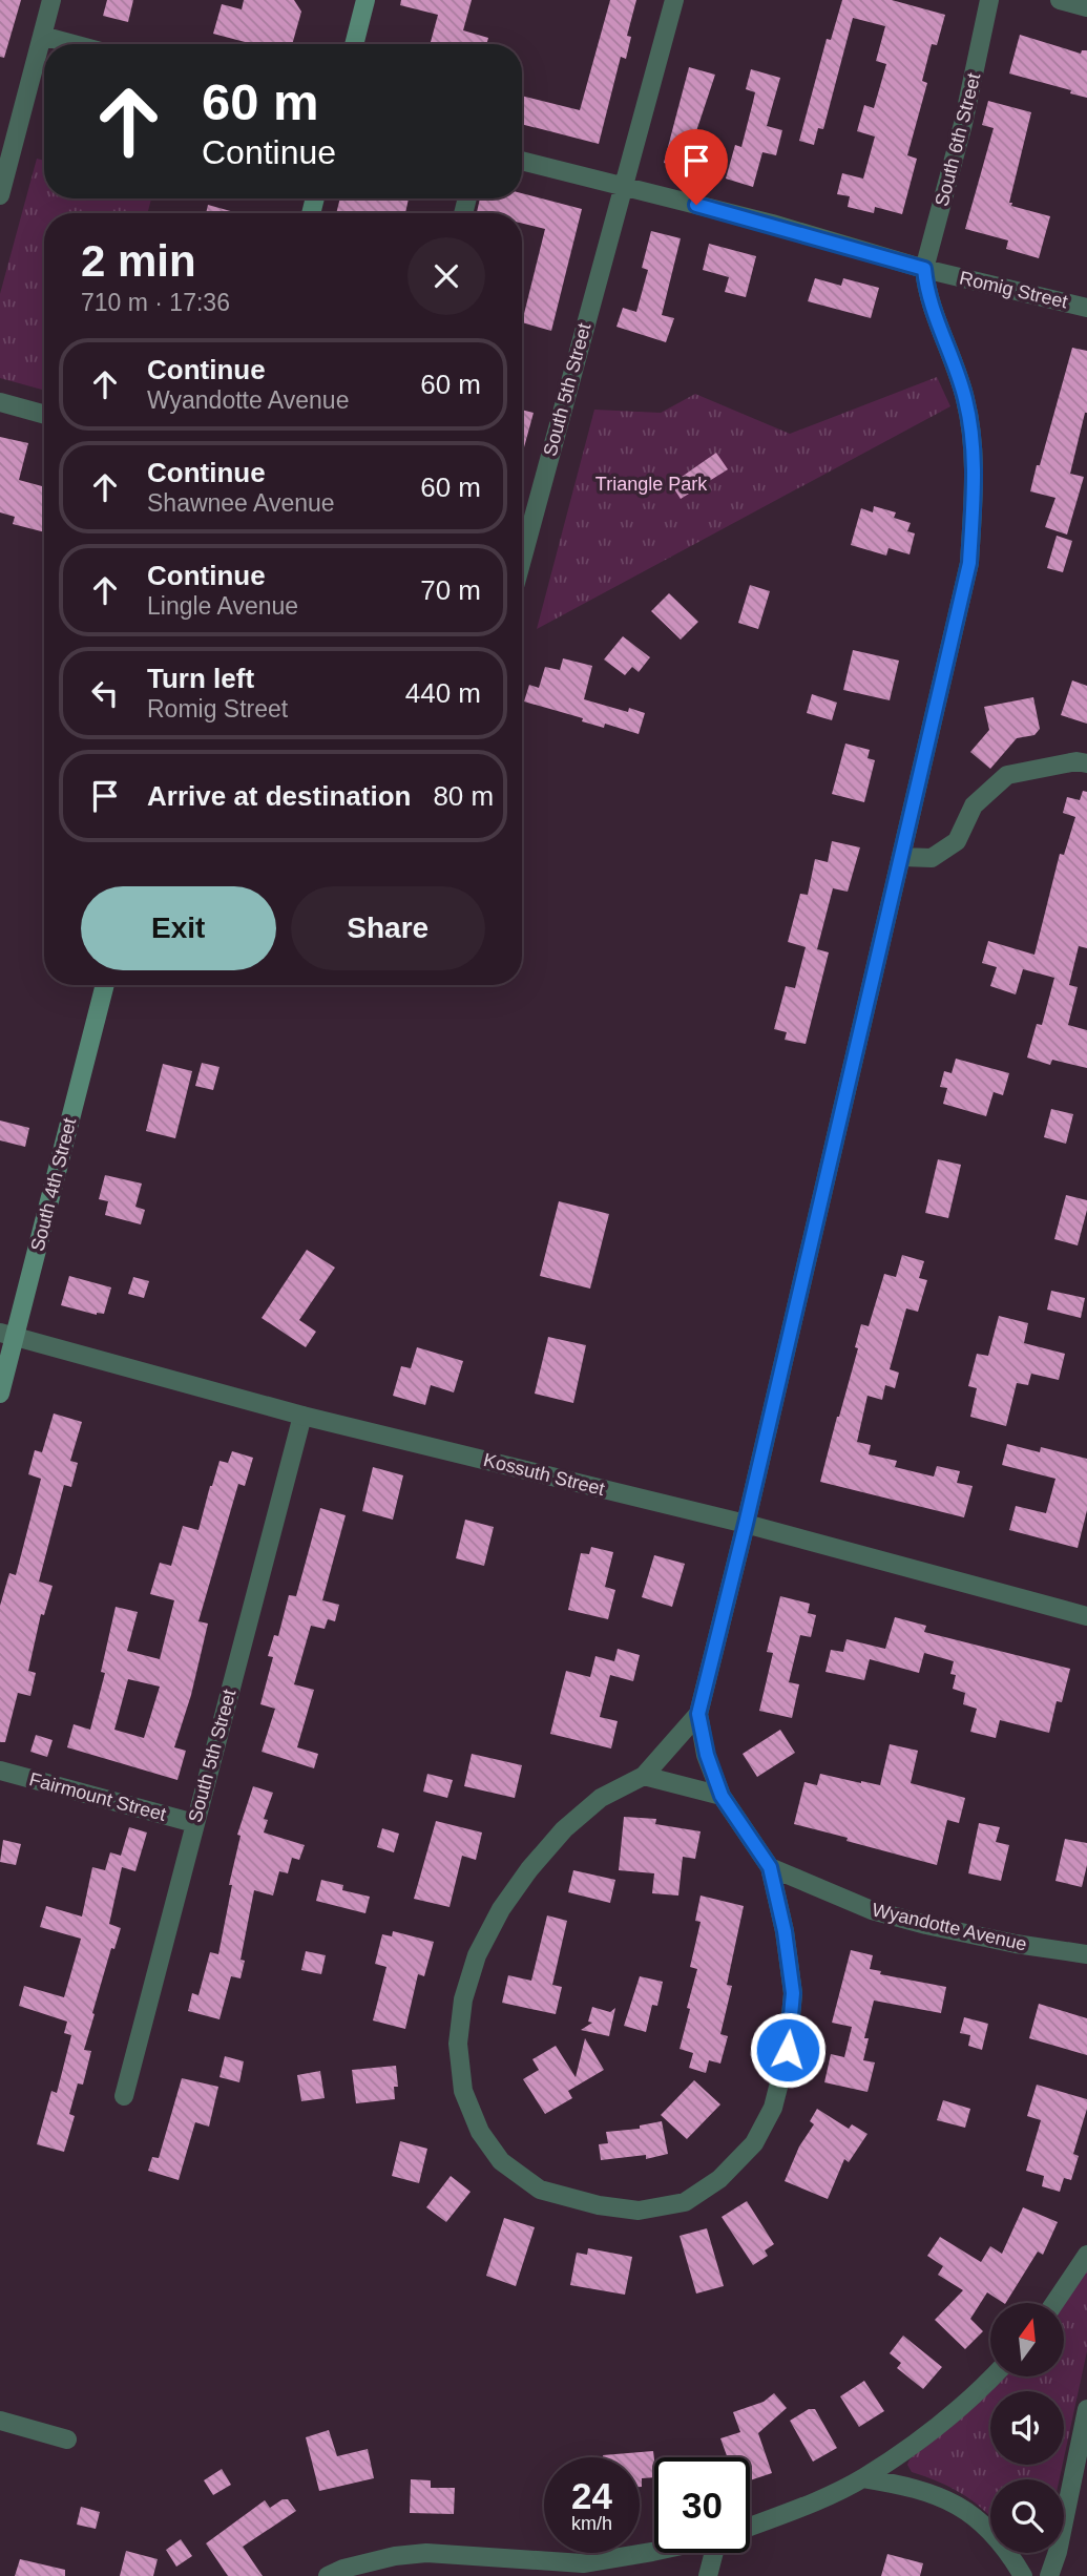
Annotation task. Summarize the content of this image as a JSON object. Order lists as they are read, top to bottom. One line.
{"streets":{"main road":["South 4th Street"],"street":["South 6th Street","Romig Street","South 5th Street","Kossuth Street","Fairmount Street","Wyandotte Avenue"]},"crossings":[["South 6th Street","Romig Street"],["Romig Street","South 5th Street"],["South 5th Street","Kossuth Street"],["South 5th Street","Fairmount Street"],["South 4th Street","Kossuth Street"]],"parks":["Triangle Park"],"north":"top","page":{"turn":["60 m","Continue"],"heading":["2 min","710 m · 17:36"],"list":[{"name":"Continue","note":"Wyandotte Avenue","value":"60 m"},{"name":"Continue","note":"Shawnee Avenue","value":"60 m"},{"name":"Continue","note":"Lingle Avenue","value":"70 m"},{"name":"Turn left","note":"Romig Street","value":"440 m"},{"name":"Arrive at destination","value":"80 m"}],"buttons":["Exit","Share"],"speed":"24 km/h","limit":"30"}}
